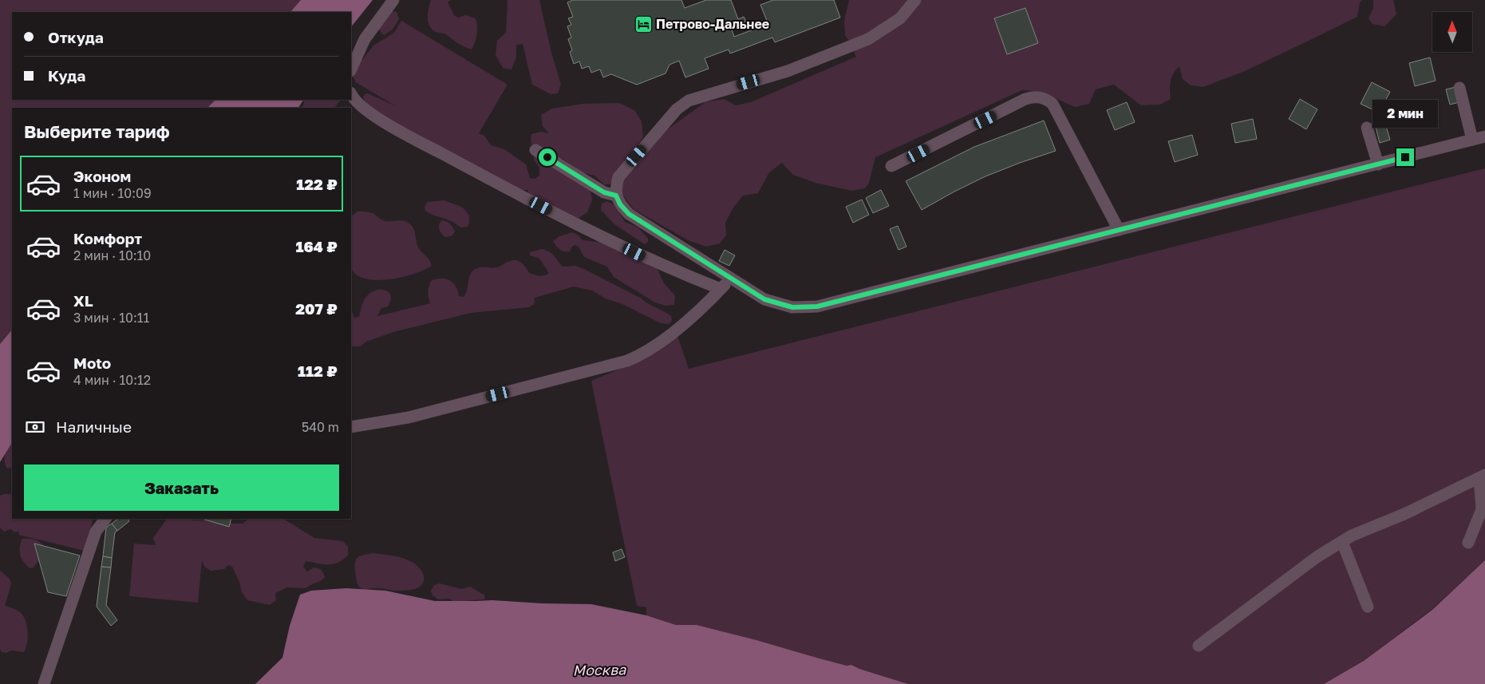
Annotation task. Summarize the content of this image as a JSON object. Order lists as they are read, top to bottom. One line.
{"water":["Москва"],"places":{"hotel":["Петрово-Дальнее"]},"north":"top","page":{"banner":["Откуда","Куда"],"bubble":"2 мин","heading":"Выберите тариф","list":[{"name":"Эконом","note":"1 мин · 10:09","value":"122 ₽"},{"name":"Комфорт","note":"2 мин · 10:10","value":"164 ₽"},{"name":"XL","note":"3 мин · 10:11","value":"207 ₽"},{"name":"Moto","note":"4 мин · 10:12","value":"112 ₽"}],"pay":["Наличные","540 m"],"buttons":"Заказать"}}
